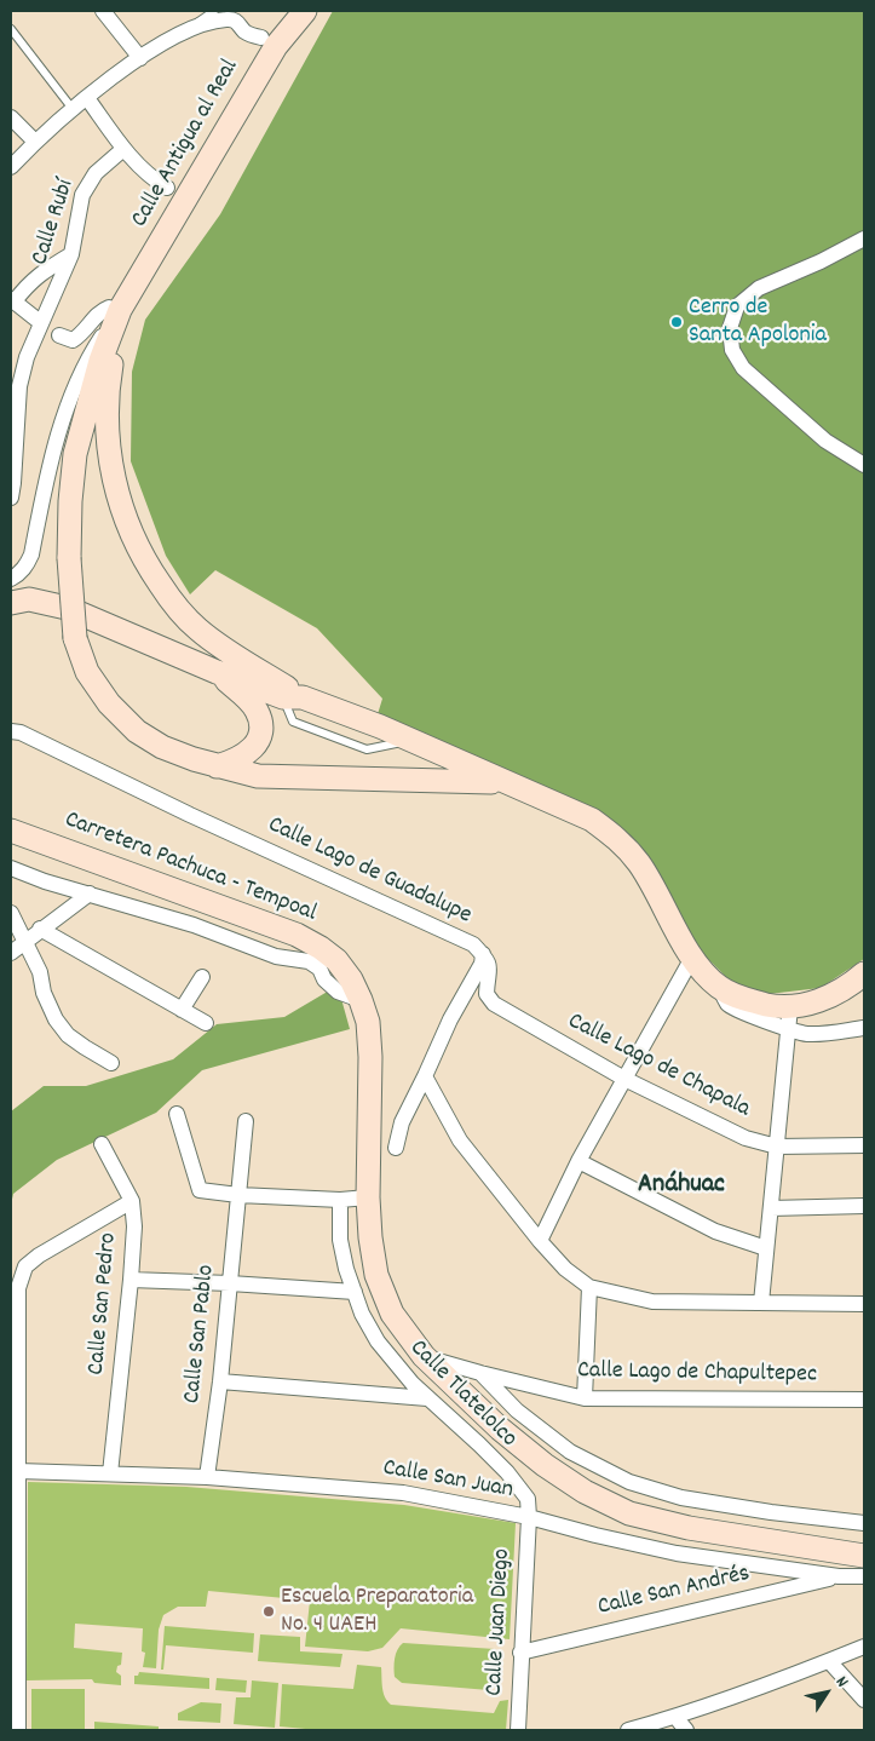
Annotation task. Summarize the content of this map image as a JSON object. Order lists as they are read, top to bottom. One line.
{"streets":{"main road":["Calle Antigua al Real","Carretera Pachuca - Tempoal"],"street":["Calle Rubí","Calle Lago de Guadalupe","Calle Lago de Chapala","Calle San Pedro","Calle San Pablo","Calle Lago de Chapultepec","Calle Tlatelolco","Calle San Juan","Calle San Andrés","Calle Juan Diego"]},"crossings":[["Carretera Pachuca - Tempoal","Calle Lago de Chapultepec"],["Calle Lago de Guadalupe","Calle Lago de Chapala"],["Calle San Pedro","Calle San Juan"],["Calle San Pablo","Calle San Juan"],["Calle Tlatelolco","Calle San Juan"],["Calle Tlatelolco","Calle Juan Diego"],["Calle San Juan","Calle San Andrés"],["Calle San Juan","Calle Juan Diego"],["Calle San Andrés","Calle Juan Diego"]],"districts":["Anáhuac"],"places":["Cerro de Santa Apolonia","Escuela Preparatoria No. 4 UAEH"],"north":"top right"}
